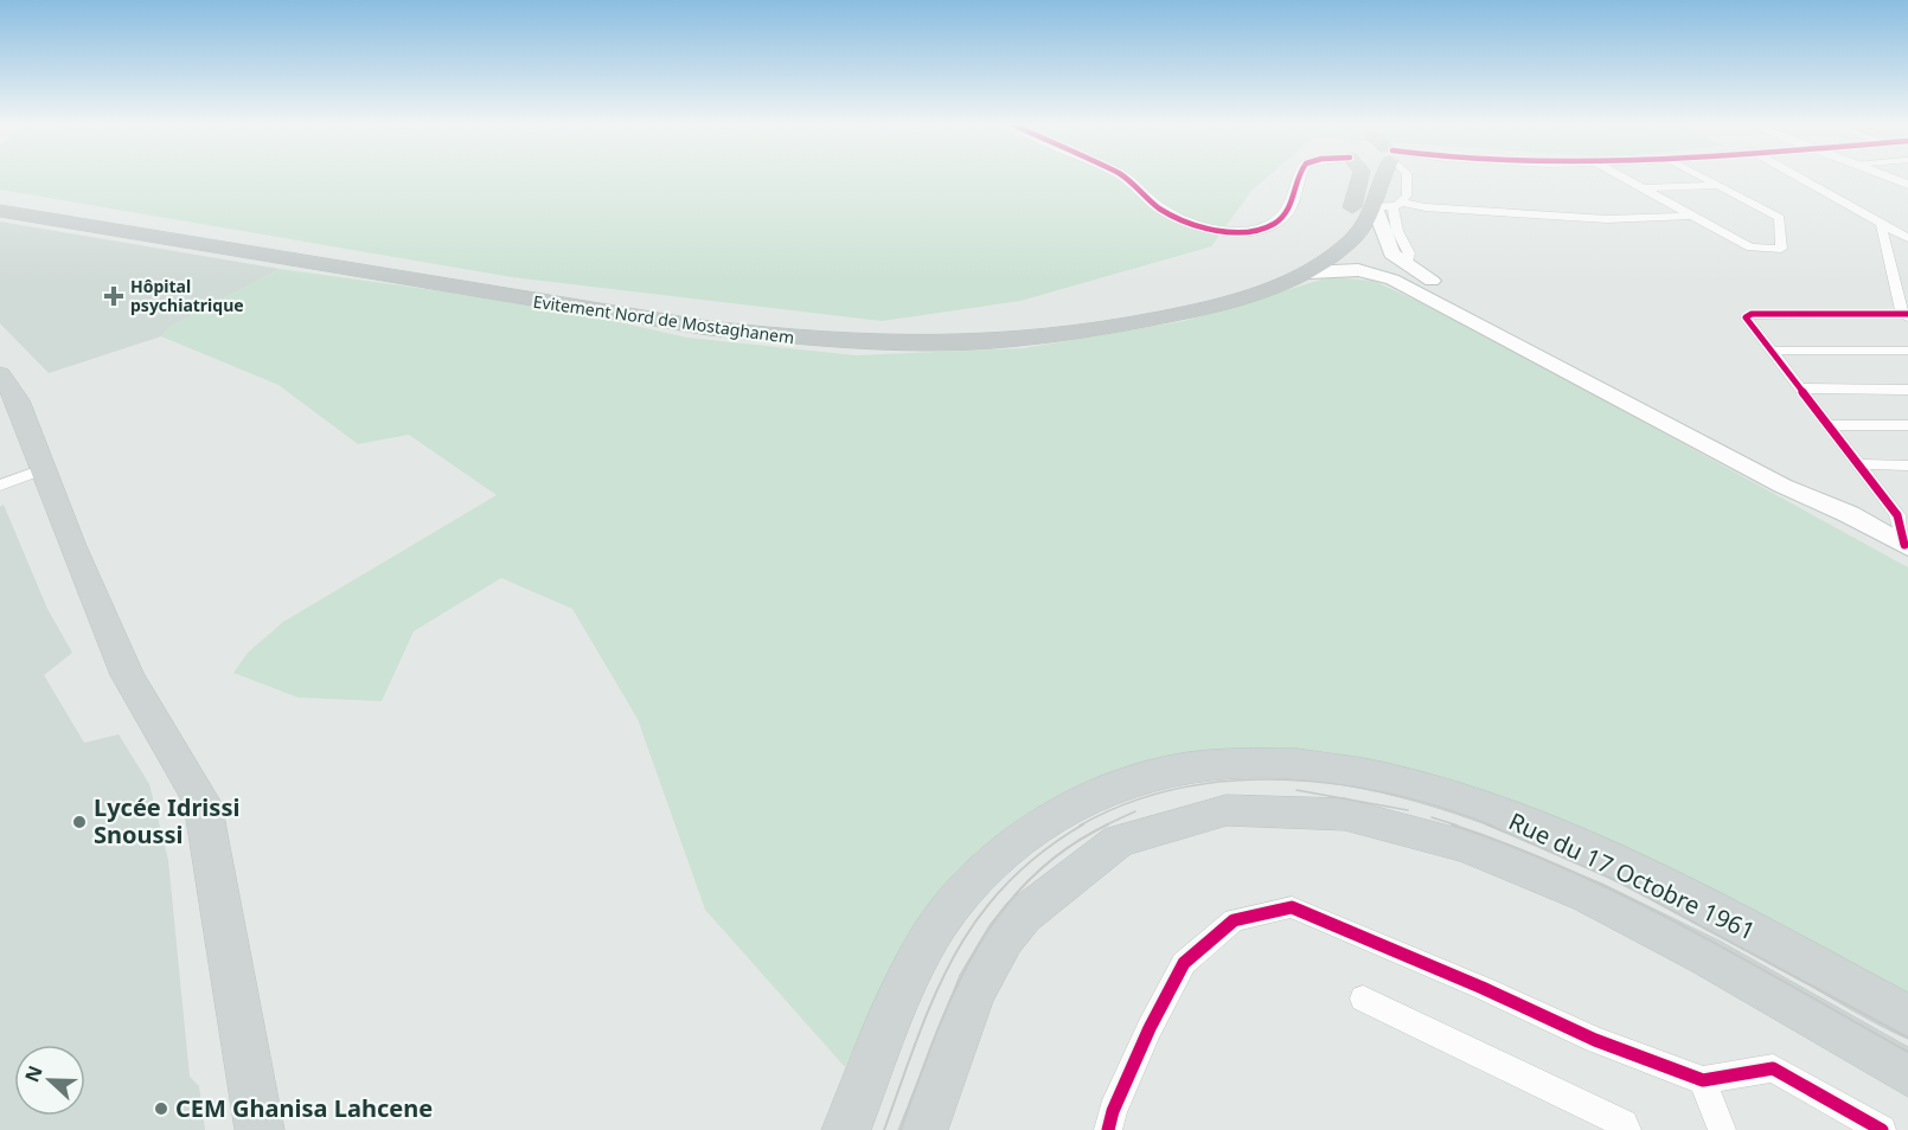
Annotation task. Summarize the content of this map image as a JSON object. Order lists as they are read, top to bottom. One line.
{"streets":{"highway":["Evitement Nord de Mostaghanem"],"main road":["Rue du 17 Octobre 1961"]},"places":{"health":["Hôpital psychiatrique"],"other":["Lycée Idrissi Snoussi","CEM Ghanisa Lahcene"]},"north":"left"}
